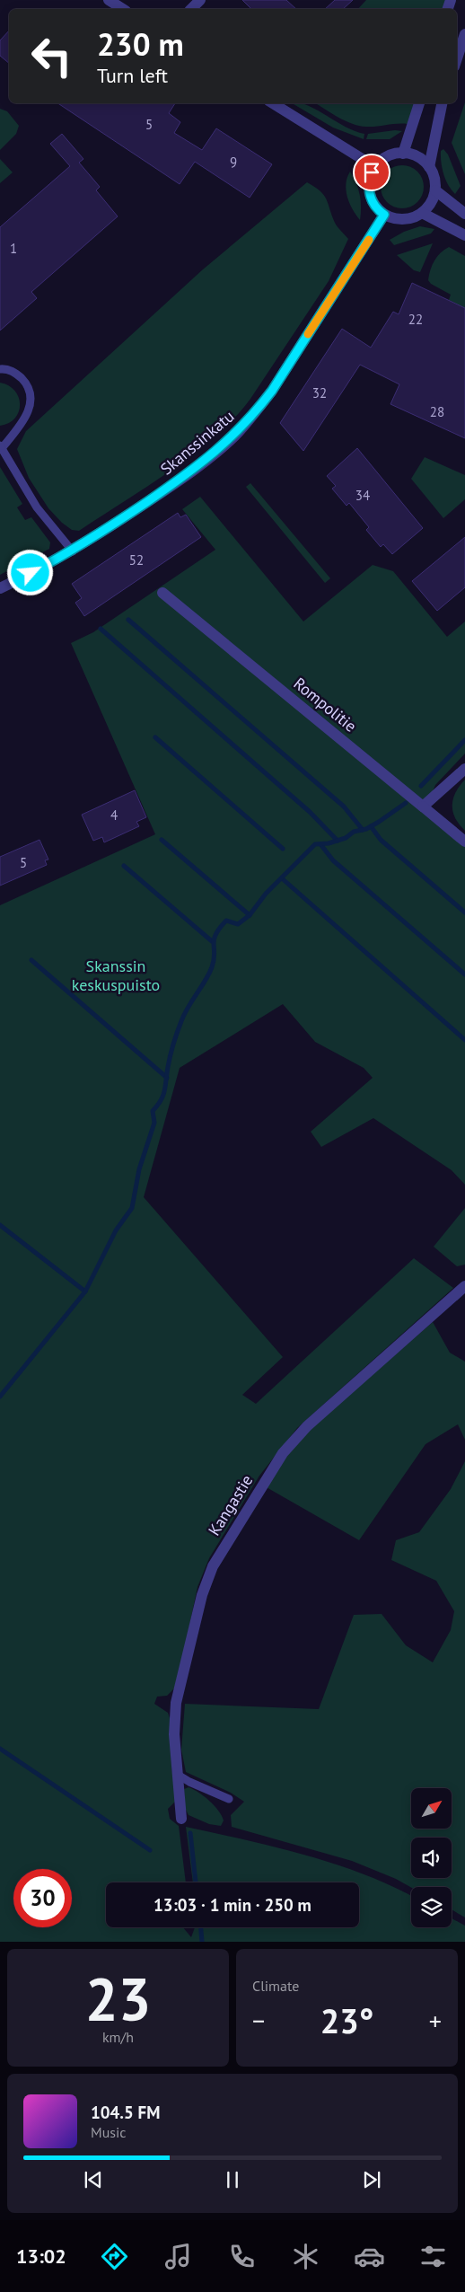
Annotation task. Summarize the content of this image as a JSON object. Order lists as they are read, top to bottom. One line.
{"streets":{"street":["Skanssinkatu","Rompolitie","Kangastie"]},"parks":["Skanssin keskuspuisto"],"house_numbers":["5","9","1","22","32","28","34","52","4","5"],"north":"top right","page":{"turn":["230 m","Turn left"],"limit":"30","trip":"13:03 · 1 min · 250 m","tile":[["23","km/h"],"Climate"],"heat":["−","23°","+"],"song":["104.5 FM","Music"],"tabs":"13:02"}}
